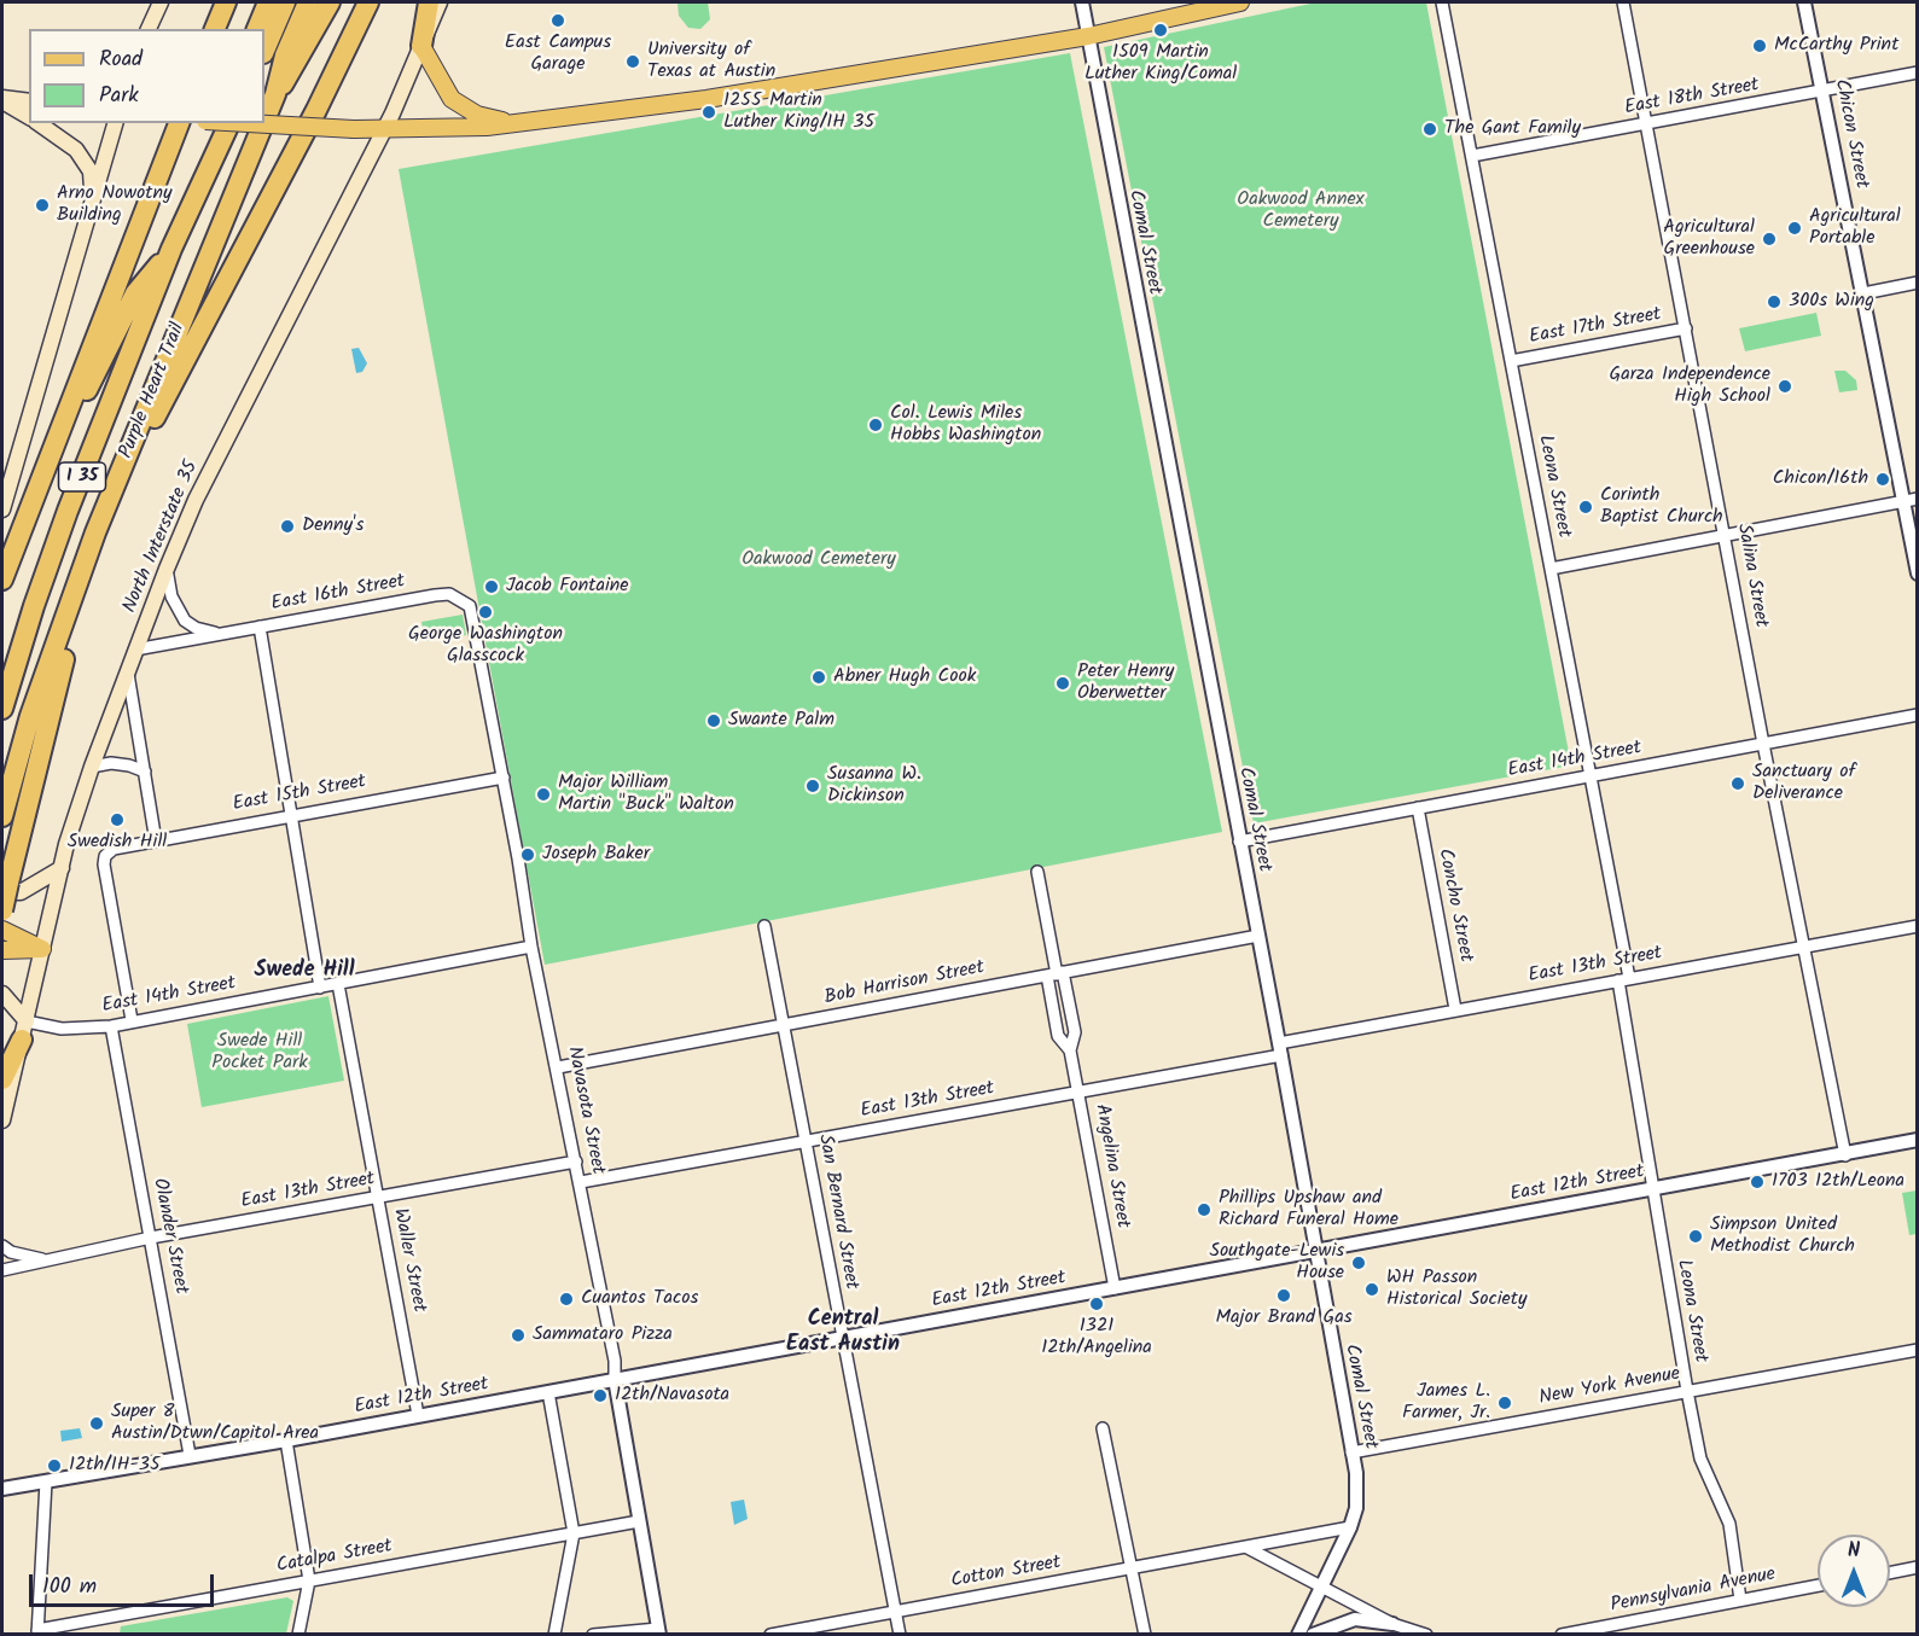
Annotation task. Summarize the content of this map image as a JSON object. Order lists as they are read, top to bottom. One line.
{"streets":{"highway":["Purple Heart Trail","I 35"],"main road":["North Interstate 35"],"street":["East 18th Street","Chicon Street","Comal Street","East 17th Street","Leona Street","Salina Street","East 16th Street","East 14th Street","East 15th Street","Concho Street","East 13th Street","Bob Harrison Street","Navasota Street","Angelina Street","East 12th Street","San Bernard Street","Olander Street","Waller Street","New York Avenue","Catalpa Street","Cotton Street","Pennsylvania Avenue"]},"crossings":[["East 18th Street","Chicon Street"],["East 18th Street","Leona Street"],["East 18th Street","Salina Street"],["Comal Street","East 14th Street"],["Comal Street","East 13th Street"],["Comal Street","Bob Harrison Street"],["Comal Street","East 12th Street"],["Comal Street","New York Avenue"],["Comal Street","Cotton Street"],["East 17th Street","Leona Street"],["East 17th Street","Salina Street"],["Leona Street","East 14th Street"],["Leona Street","East 13th Street"],["Leona Street","East 12th Street"],["Leona Street","New York Avenue"],["Leona Street","Pennsylvania Avenue"],["North Interstate 35","East 16th Street"],["North Interstate 35","East 14th Street"],["Salina Street","East 14th Street"],["Salina Street","East 13th Street"],["Salina Street","East 12th Street"],["East 16th Street","Navasota Street"],["East 14th Street","East 15th Street"],["East 14th Street","Concho Street"],["East 14th Street","Navasota Street"],["East 14th Street","Olander Street"],["East 14th Street","Waller Street"],["East 15th Street","Navasota Street"],["Concho Street","East 13th Street"],["East 13th Street","Navasota Street"],["East 13th Street","Angelina Street"],["East 13th Street","San Bernard Street"],["East 13th Street","Olander Street"],["East 13th Street","Waller Street"],["Bob Harrison Street","Navasota Street"],["Bob Harrison Street","Angelina Street"],["Bob Harrison Street","San Bernard Street"],["Navasota Street","East 12th Street"],["Navasota Street","Catalpa Street"],["Angelina Street","East 12th Street"],["East 12th Street","San Bernard Street"],["East 12th Street","Olander Street"],["East 12th Street","Waller Street"],["San Bernard Street","Cotton Street"]],"districts":["Swede Hill","Central East Austin"],"parks":["Oakwood Annex Cemetery","Oakwood Cemetery","Swede Hill Pocket Park"],"places":["East Campus Garage","1509 Martin Luther King/Comal","McCarthy Print","University of Texas at Austin","1255 Martin Luther King/IH 35","The Gant Family","Arno Nowotny Building","Agricultural Portable","Agricultural Greenhouse","300s Wing","Garza Independence High School","Col. Lewis Miles Hobbs Washington","Chicon/16th","Corinth Baptist Church","Denny's","Jacob Fontaine","George Washington Glasscock","Abner Hugh Cook","Peter Henry Oberwetter","Swante Palm","Sanctuary of Deliverance","Susanna W. Dickinson","Major William Martin \"Buck\" Walton","Swedish Hill","Joseph Baker","1703 12th/Leona","Phillips Upshaw and Richard Funeral Home","Simpson United Methodist Church","Southgate-Lewis House","WH Passon Historical Society","Major Brand Gas","Cuantos Tacos","1321 12th/Angelina","Sammataro Pizza","12th/Navasota","James L. Farmer, Jr.","Super 8 Austin/Dtwn/Capitol Area","12th/IH-35"],"legend":["Road","Park"],"scale_bar":"100 m","north":"top"}
